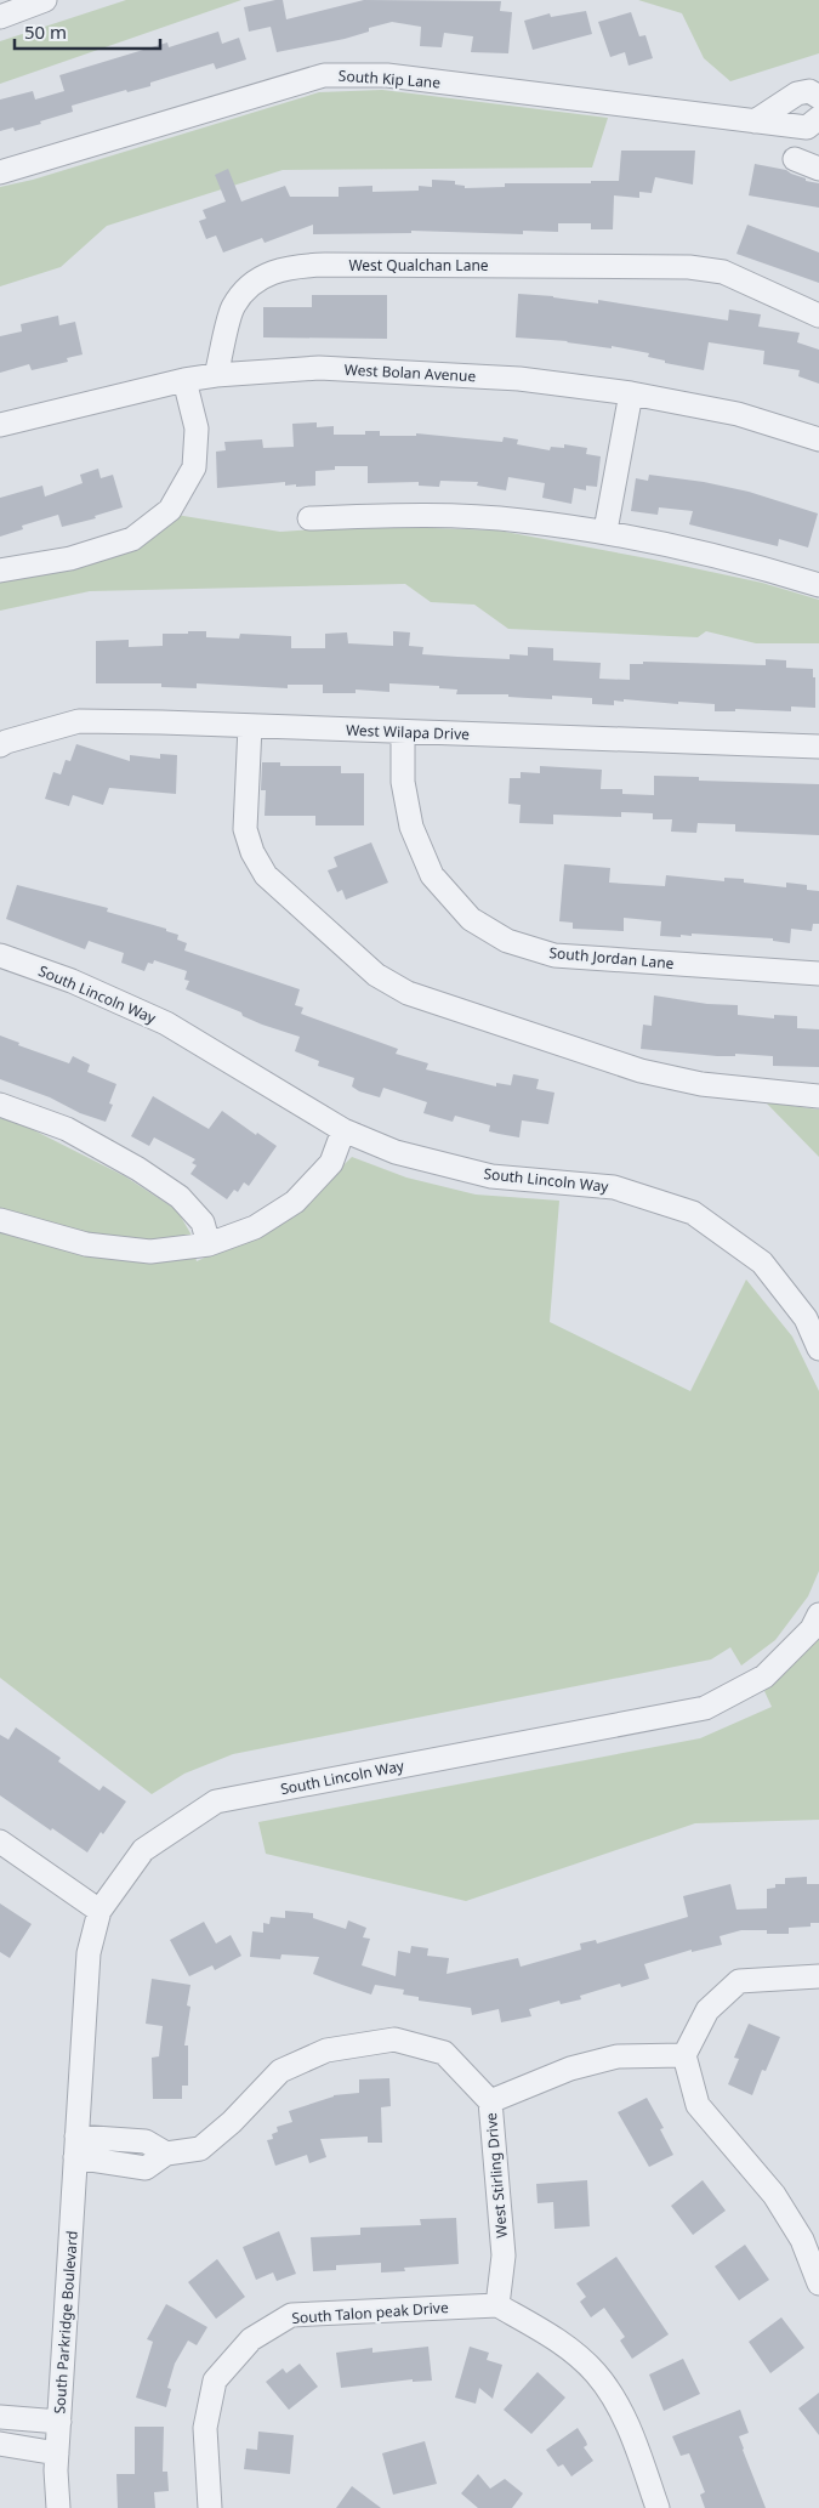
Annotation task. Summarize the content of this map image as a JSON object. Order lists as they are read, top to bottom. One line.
{"streets":{"street":["South Kip Lane","West Qualchan Lane","West Bolan Avenue","West Wilapa Drive","South Jordan Lane","South Lincoln Way","West Stirling Drive","South Talon peak Drive","South Parkridge Boulevard"]},"crossings":[["West Qualchan Lane","West Bolan Avenue"],["West Wilapa Drive","South Jordan Lane"],["South Lincoln Way","West Stirling Drive"],["South Lincoln Way","South Parkridge Boulevard"],["West Stirling Drive","South Talon peak Drive"],["West Stirling Drive","South Parkridge Boulevard"]],"scale_bar":"50 m"}
